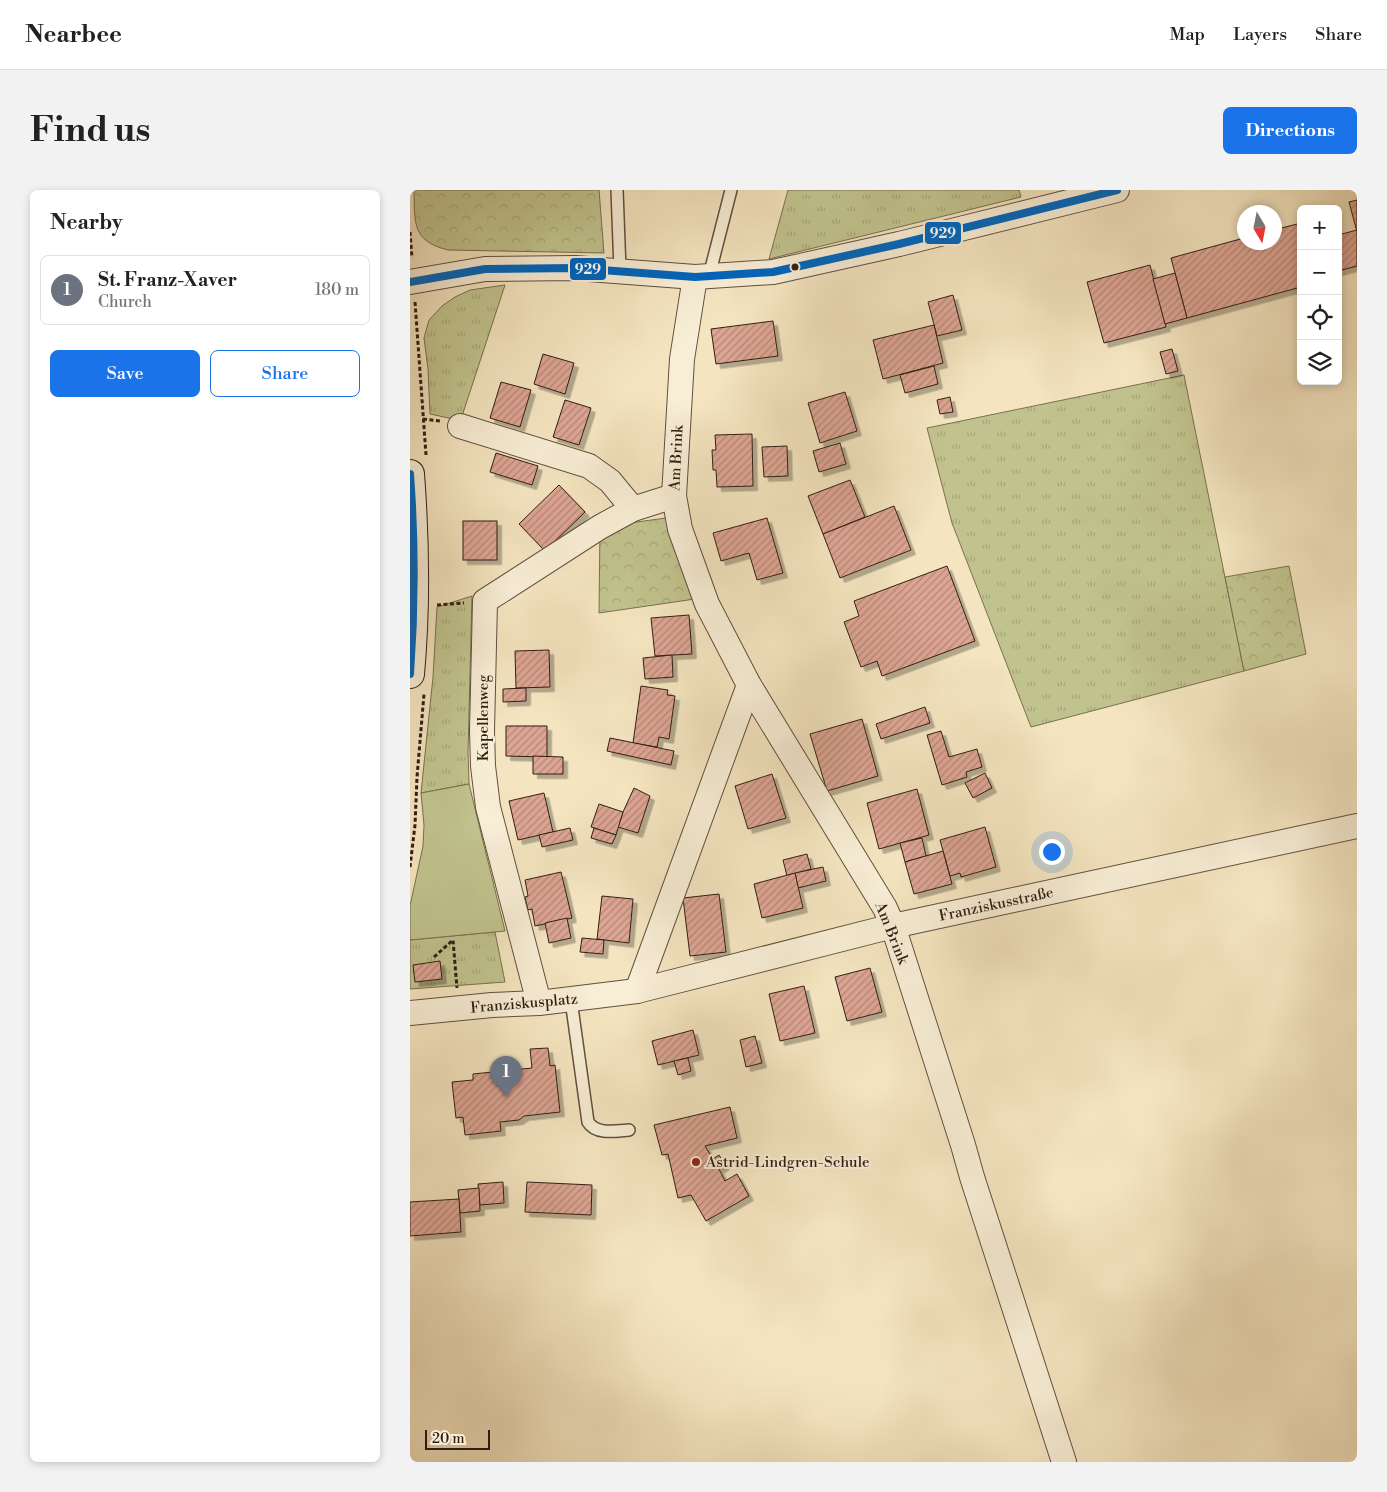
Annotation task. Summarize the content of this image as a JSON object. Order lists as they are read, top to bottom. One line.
{"streets":{"street":["Am Brink","Kapellenweg","Franziskusstraße","Franziskusplatz"]},"crossings":[["Am Brink","Franziskusstraße"],["Kapellenweg","Franziskusplatz"],["Franziskusstraße","Franziskusplatz"]],"places":["Astrid-Lindgren-Schule"],"lines":["transit line 929"],"scale_bar":"20 m","north":"bottom","page":{"header":"Nearbee","nav":["Map","Layers","Share"],"buttons":["Directions",["Save","Share"]],"title":"Find us","heading":"Nearby","map_buttons":["+","−"],"list":[{"mark":"1","name":"St. Franz-Xaver","note":"Church","value":"180 m"}],"pins":"1","scale":"20 m"}}
